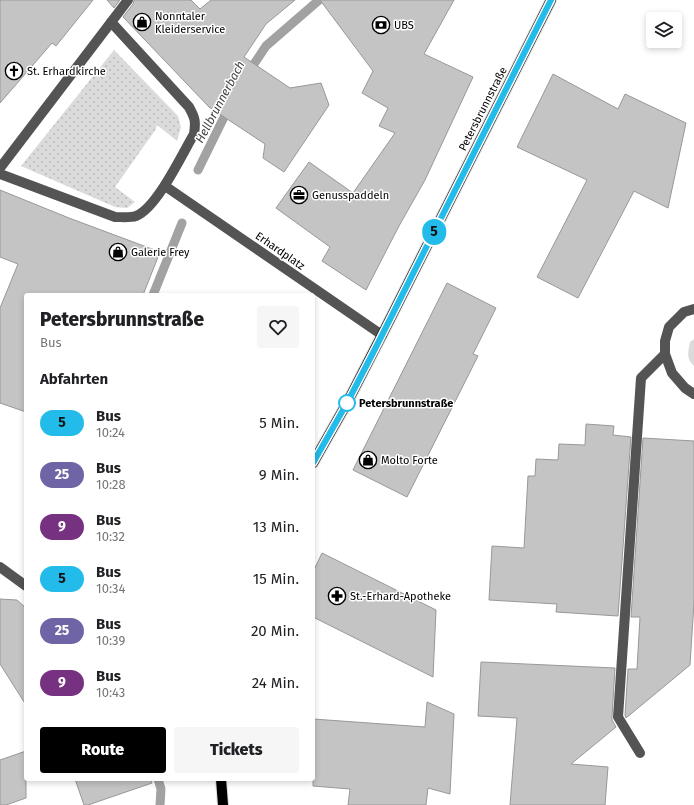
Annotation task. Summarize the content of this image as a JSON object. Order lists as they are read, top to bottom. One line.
{"streets":{"main road":["Petersbrunnstraße"],"street":["Erhardplatz"]},"crossings":[["Petersbrunnstraße","Erhardplatz"]],"water":["Hellbrunnerbach"],"places":{"shop":["Nonntaler Kleiderservice","Galerie Frey","Molto Forte"],"bank":["UBS"],"church":["St. Erhardkirche"],"office":["Genusspaddeln"],"other":["Petersbrunnstraße"],"pharmacy":["St.-Erhard-Apotheke"]},"lines":["bus line 5"],"page":{"on_map":"5","heading":[["Petersbrunnstraße","Bus"],"Abfahrten"],"list":[{"mark":"5","name":"Bus","note":"10:24","value":"5 Min."},{"mark":"25","name":"Bus","note":"10:28","value":"9 Min."},{"mark":"9","name":"Bus","note":"10:32","value":"13 Min."},{"mark":"5","name":"Bus","note":"10:34","value":"15 Min."},{"mark":"25","name":"Bus","note":"10:39","value":"20 Min."},{"mark":"9","name":"Bus","note":"10:43","value":"24 Min."}],"buttons":["Route","Tickets"]}}
